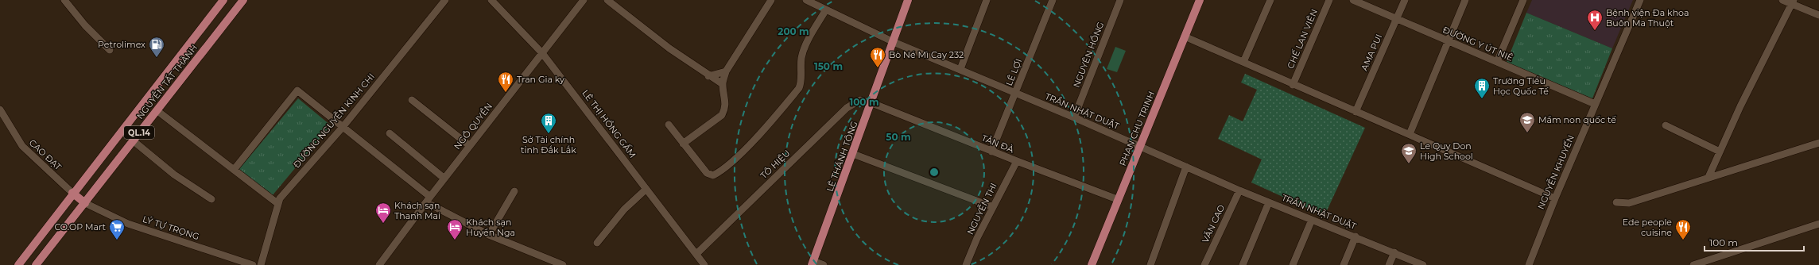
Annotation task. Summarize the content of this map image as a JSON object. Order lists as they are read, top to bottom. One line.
{"streets":{"main road":["NGUYỄN TẤT THÀNH","PHAN CHU TRINH","QL.14","LÊ THÁNH TÔNG"],"street":["CHẾ LAN VIÊN","ĐƯỜNG Y ÚT NIÊ","AMA PUI","NGUYÊN HỒNG","LÊ LỢI","TRẦN NHẬT DUẬT","ĐƯỜNG NGUYỄN KINH CHI","LÊ THỊ HỒNG GẤM","NGÔ QUYỀN","TẢN ĐÀ","CAO ĐẠT","TÔ HIỆU","NGUYỄN KHUYẾN","NGUYỄN THI","VĂN CAO","LÝ TỰ TRỌNG"]},"crossings":[["ĐƯỜNG Y ÚT NIÊ","AMA PUI"],["ĐƯỜNG Y ÚT NIÊ","NGUYỄN KHUYẾN"],["NGUYÊN HỒNG","TRẦN NHẬT DUẬT"],["LÊ LỢI","TRẦN NHẬT DUẬT"],["LÊ LỢI","TẢN ĐÀ"],["NGUYỄN TẤT THÀNH","CAO ĐẠT"],["NGUYỄN TẤT THÀNH","LÝ TỰ TRỌNG"],["TRẦN NHẬT DUẬT","PHAN CHU TRINH"],["TRẦN NHẬT DUẬT","LÊ THÁNH TÔNG"],["TRẦN NHẬT DUẬT","VĂN CAO"],["LÊ THỊ HỒNG GẤM","NGÔ QUYỀN"],["LÊ THỊ HỒNG GẤM","TÔ HIỆU"],["PHAN CHU TRINH","TẢN ĐÀ"],["TẢN ĐÀ","LÊ THÁNH TÔNG"],["TẢN ĐÀ","TÔ HIỆU"],["TẢN ĐÀ","NGUYỄN THI"],["LÊ THÁNH TÔNG","TÔ HIỆU"]],"places":{"hospital":["Bệnh viện Đa khoa Buôn Ma Thuột"],"fuel station":["Petrolimex"],"restaurant":["Bò Né Mì Cay 232","Tran Gia ky","Ede people cuisine"],"building":["Trường Tiểu Học Quốc Tế","Sở Tài chính tỉnh Đắk Lắk"],"school or university":["Mầm non quốc tế","Le Quy Don High School"],"hotel":["Khách sạn Thanh Mai","Khách sạn Huyền Nga"],"supermarket":["CO.OP Mart"]},"scale_bar":"100 m","rings":["200 m","150 m","100 m","50 m"]}
